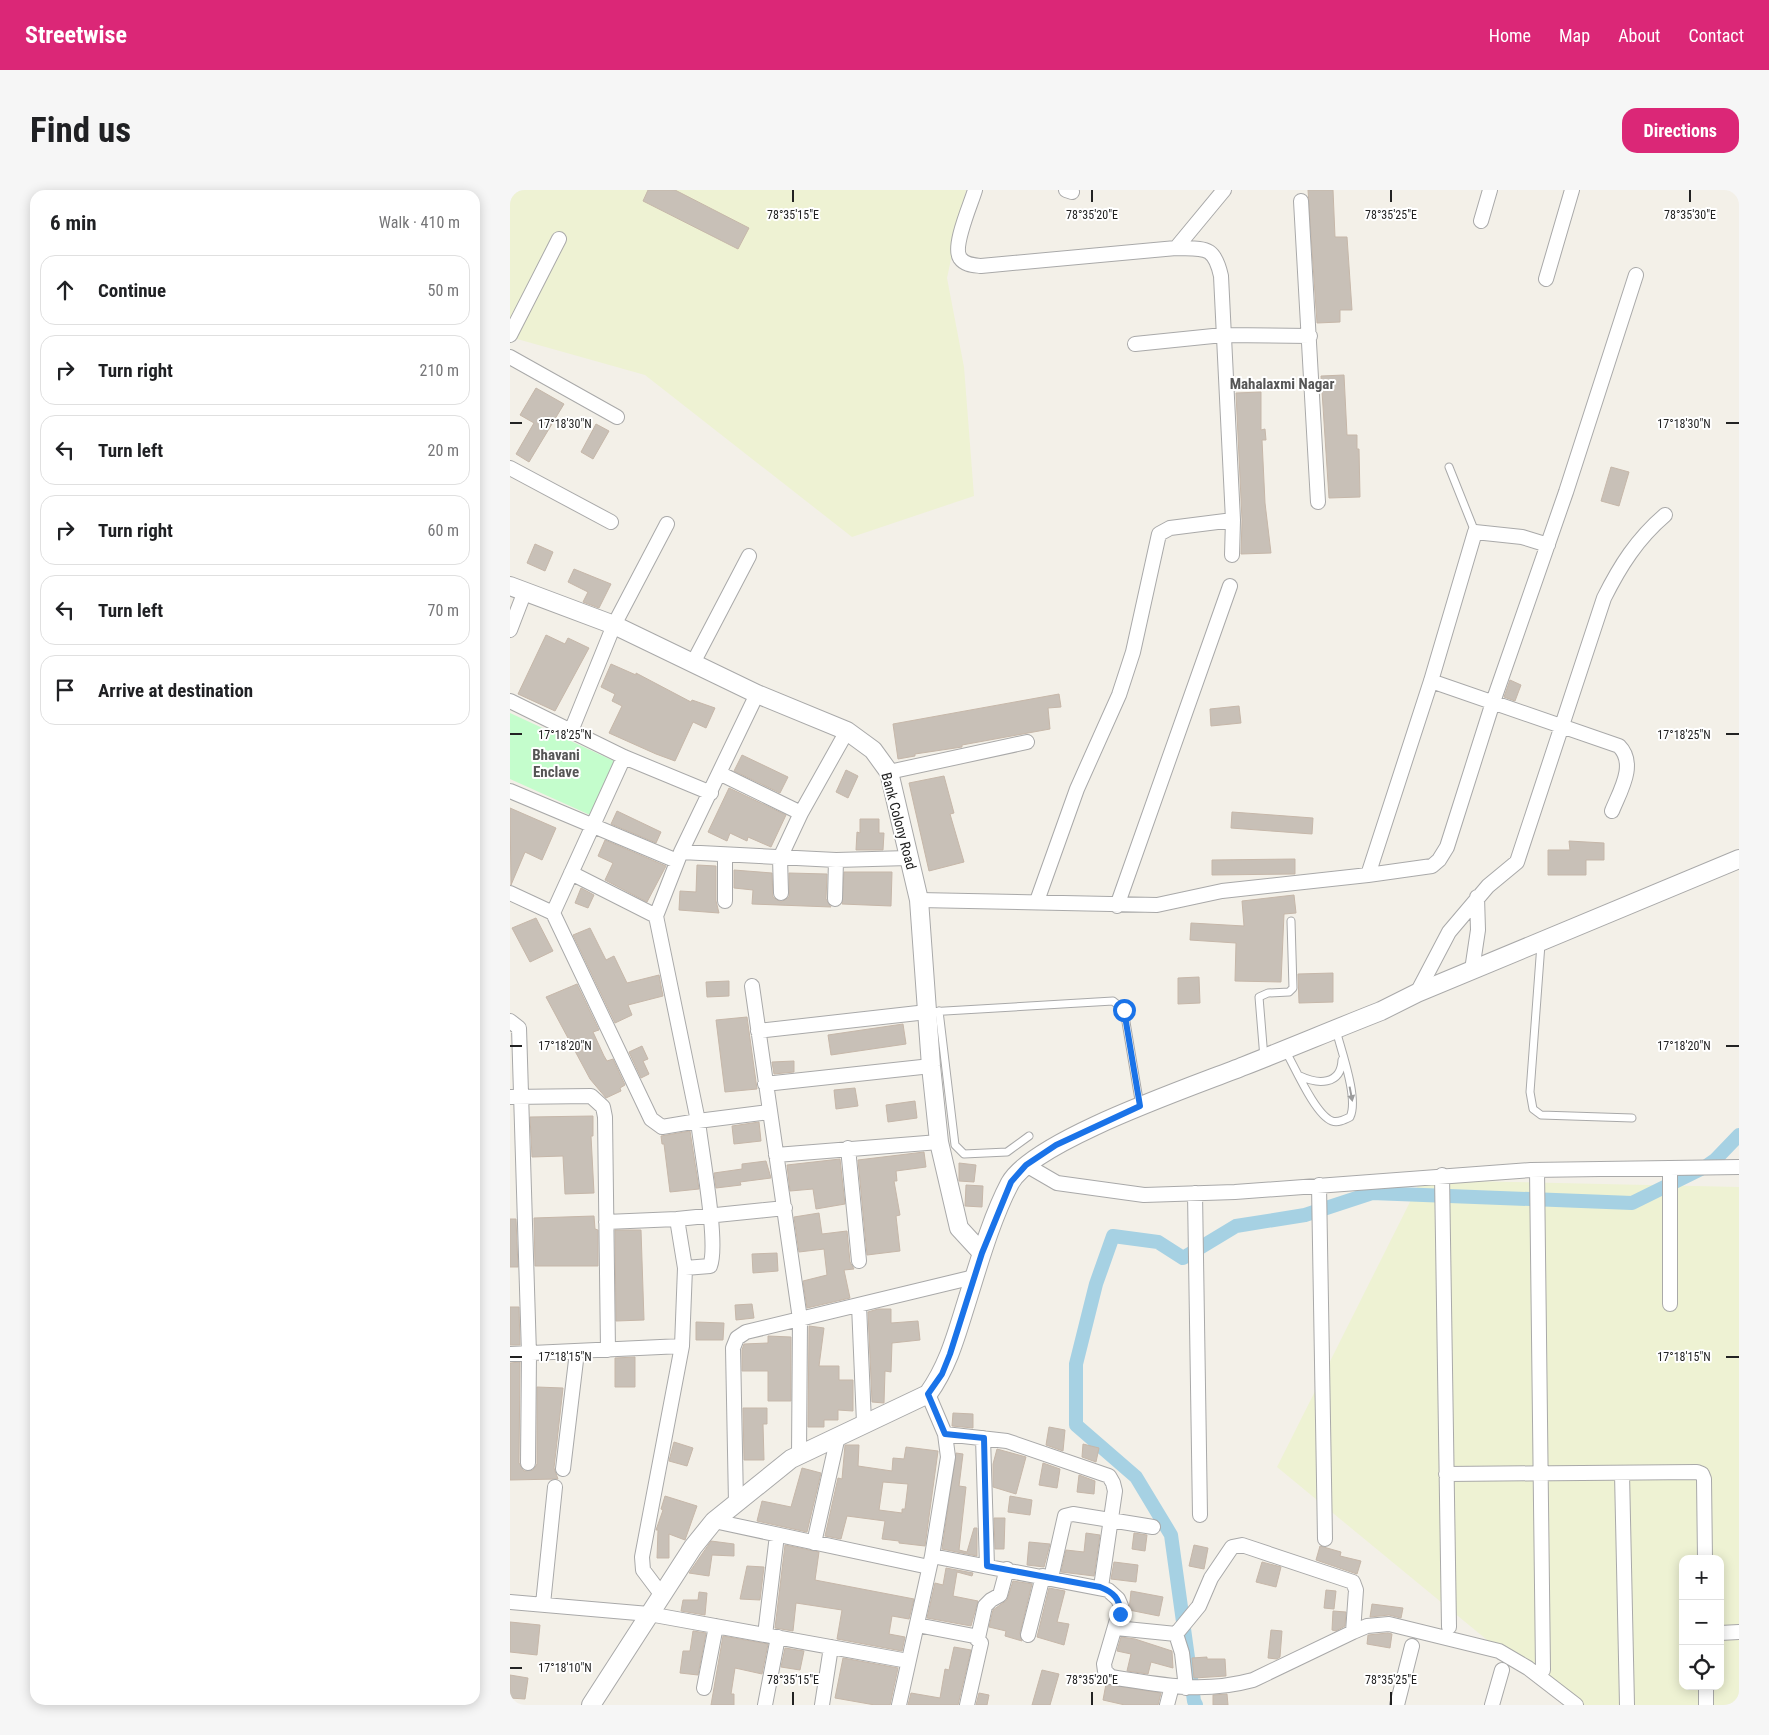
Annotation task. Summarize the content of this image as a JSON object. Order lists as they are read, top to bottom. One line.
{"streets":{"street":["Bank Colony Road"]},"districts":["Mahalaxmi Nagar","Bhavani Enclave"],"page":{"header":"Streetwise","nav":["Home","Map","About","Contact"],"buttons":"Directions","title":"Find us","heading":["6 min","Walk · 410 m"],"list":[["Continue","50 m"],["Turn right","210 m"],["Turn left","20 m"],["Turn right","60 m"],["Turn left","70 m"],"Arrive at destination"],"map_buttons":["+","−"]},"coordinates":["78°35'15\"E","78°35'20\"E","78°35'25\"E","78°35'30\"E","17°18'30\"N","17°18'25\"N","17°18'20\"N","17°18'15\"N","17°18'10\"N"]}
